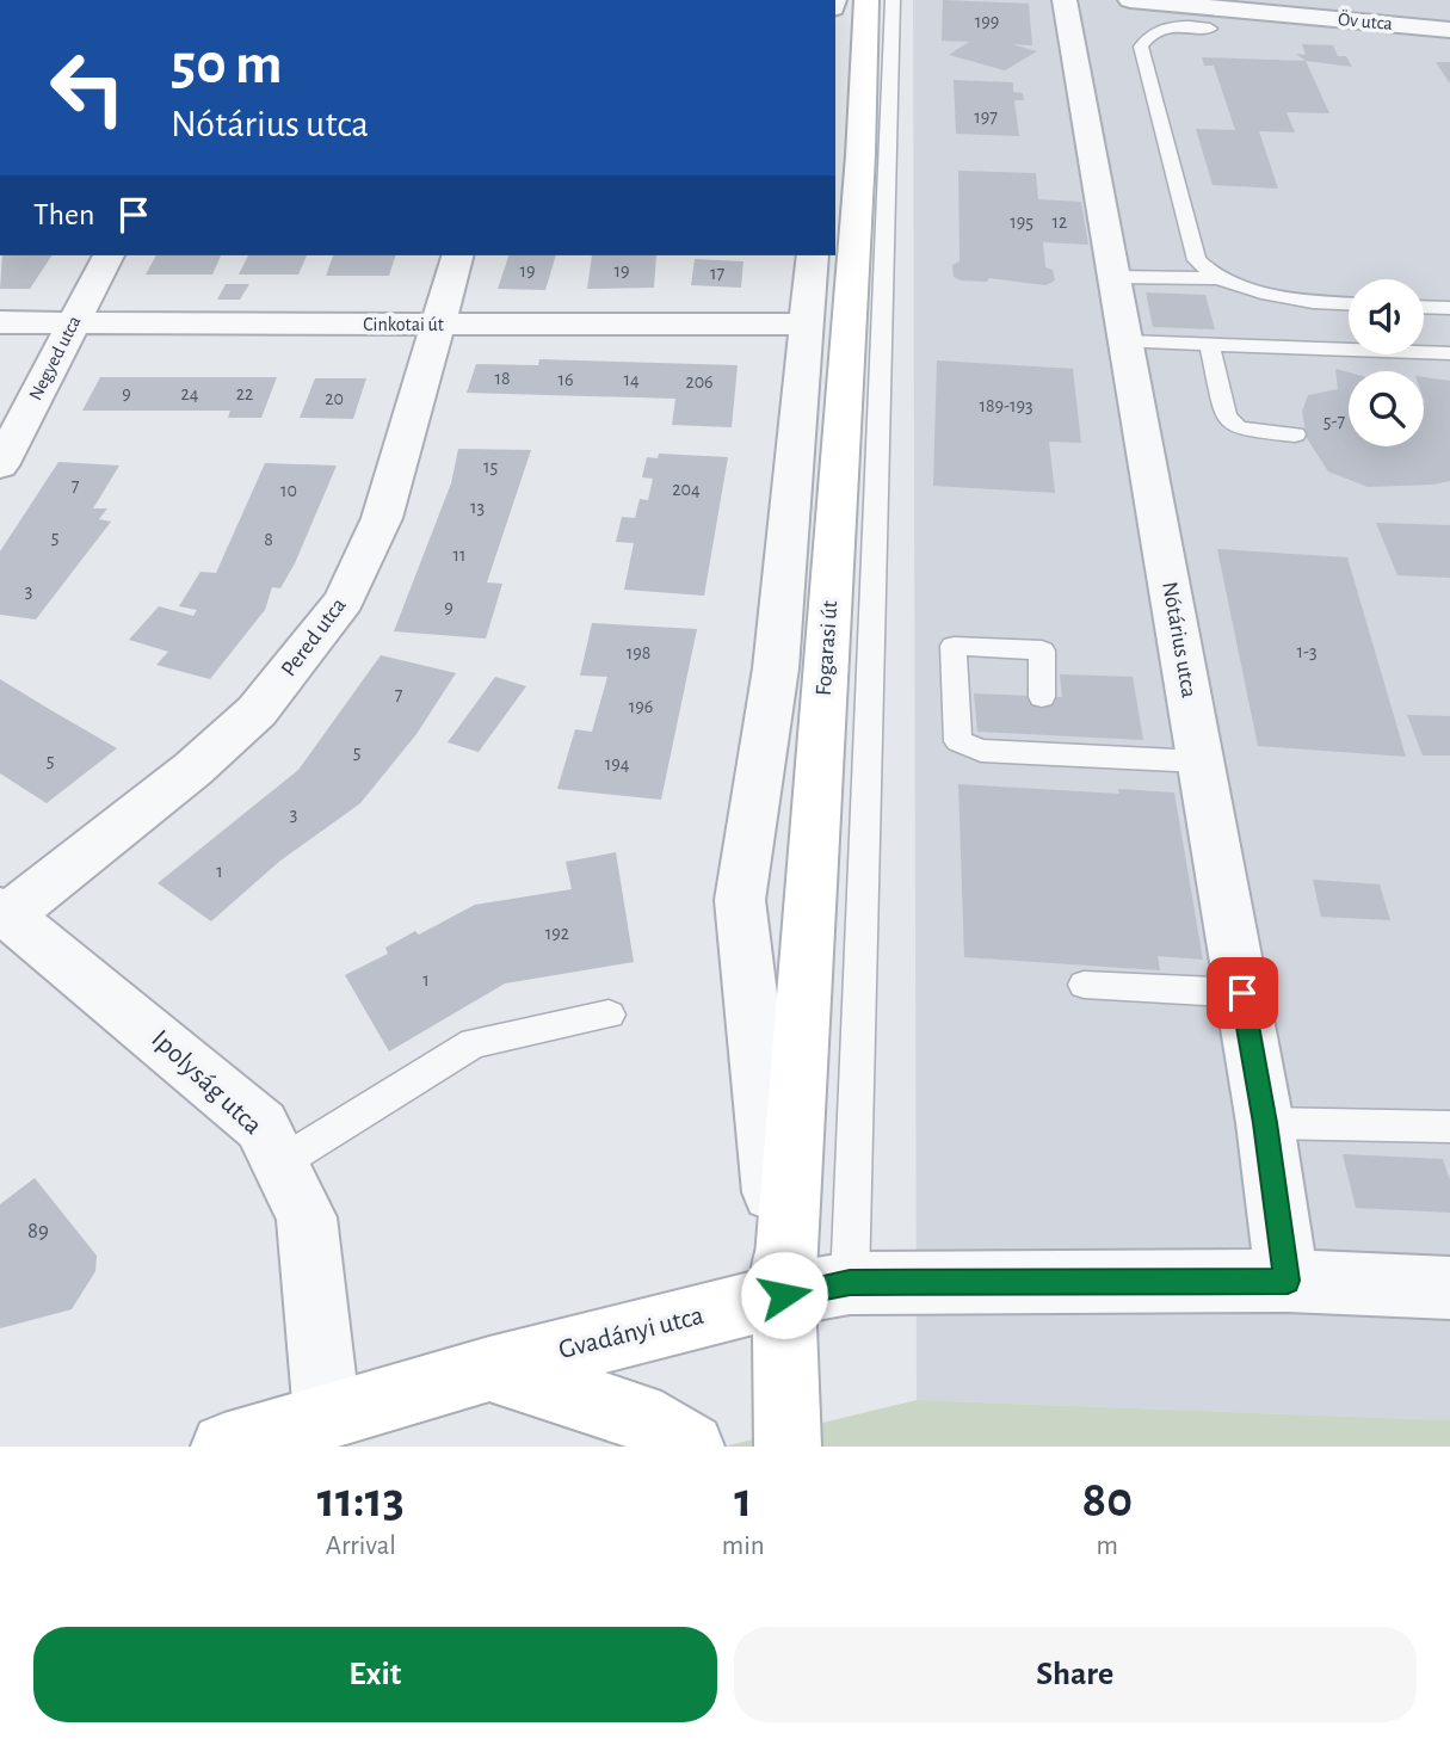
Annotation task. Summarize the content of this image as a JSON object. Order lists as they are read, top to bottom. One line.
{"streets":{"main road":["Fogarasi út","Gvadányi utca"],"street":["Öv utca","Cinkotai út","Negyed utca","Pered utca","Nótárius utca","Ipolyság utca"]},"crossings":[["Cinkotai út","Negyed utca"],["Cinkotai út","Pered utca"],["Cinkotai út","Fogarasi út"],["Pered utca","Ipolyság utca"],["Nótárius utca","Gvadányi utca"],["Fogarasi út","Gvadányi utca"],["Ipolyság utca","Gvadányi utca"]],"house_numbers":["199","197","195","12","19","19","17","18","16","14","206","9","24","22","20","189-193","5-7","15","7","204","10","13","5","8","11","3","9","1-3","198","7","196","5","5","194","3","1","192","1","89"],"page":{"turn":["50 m","Nótárius utca"],"then":"Then","eta":["11:13","Arrival","1","min","80","m"],"buttons":["Exit","Share"]}}
